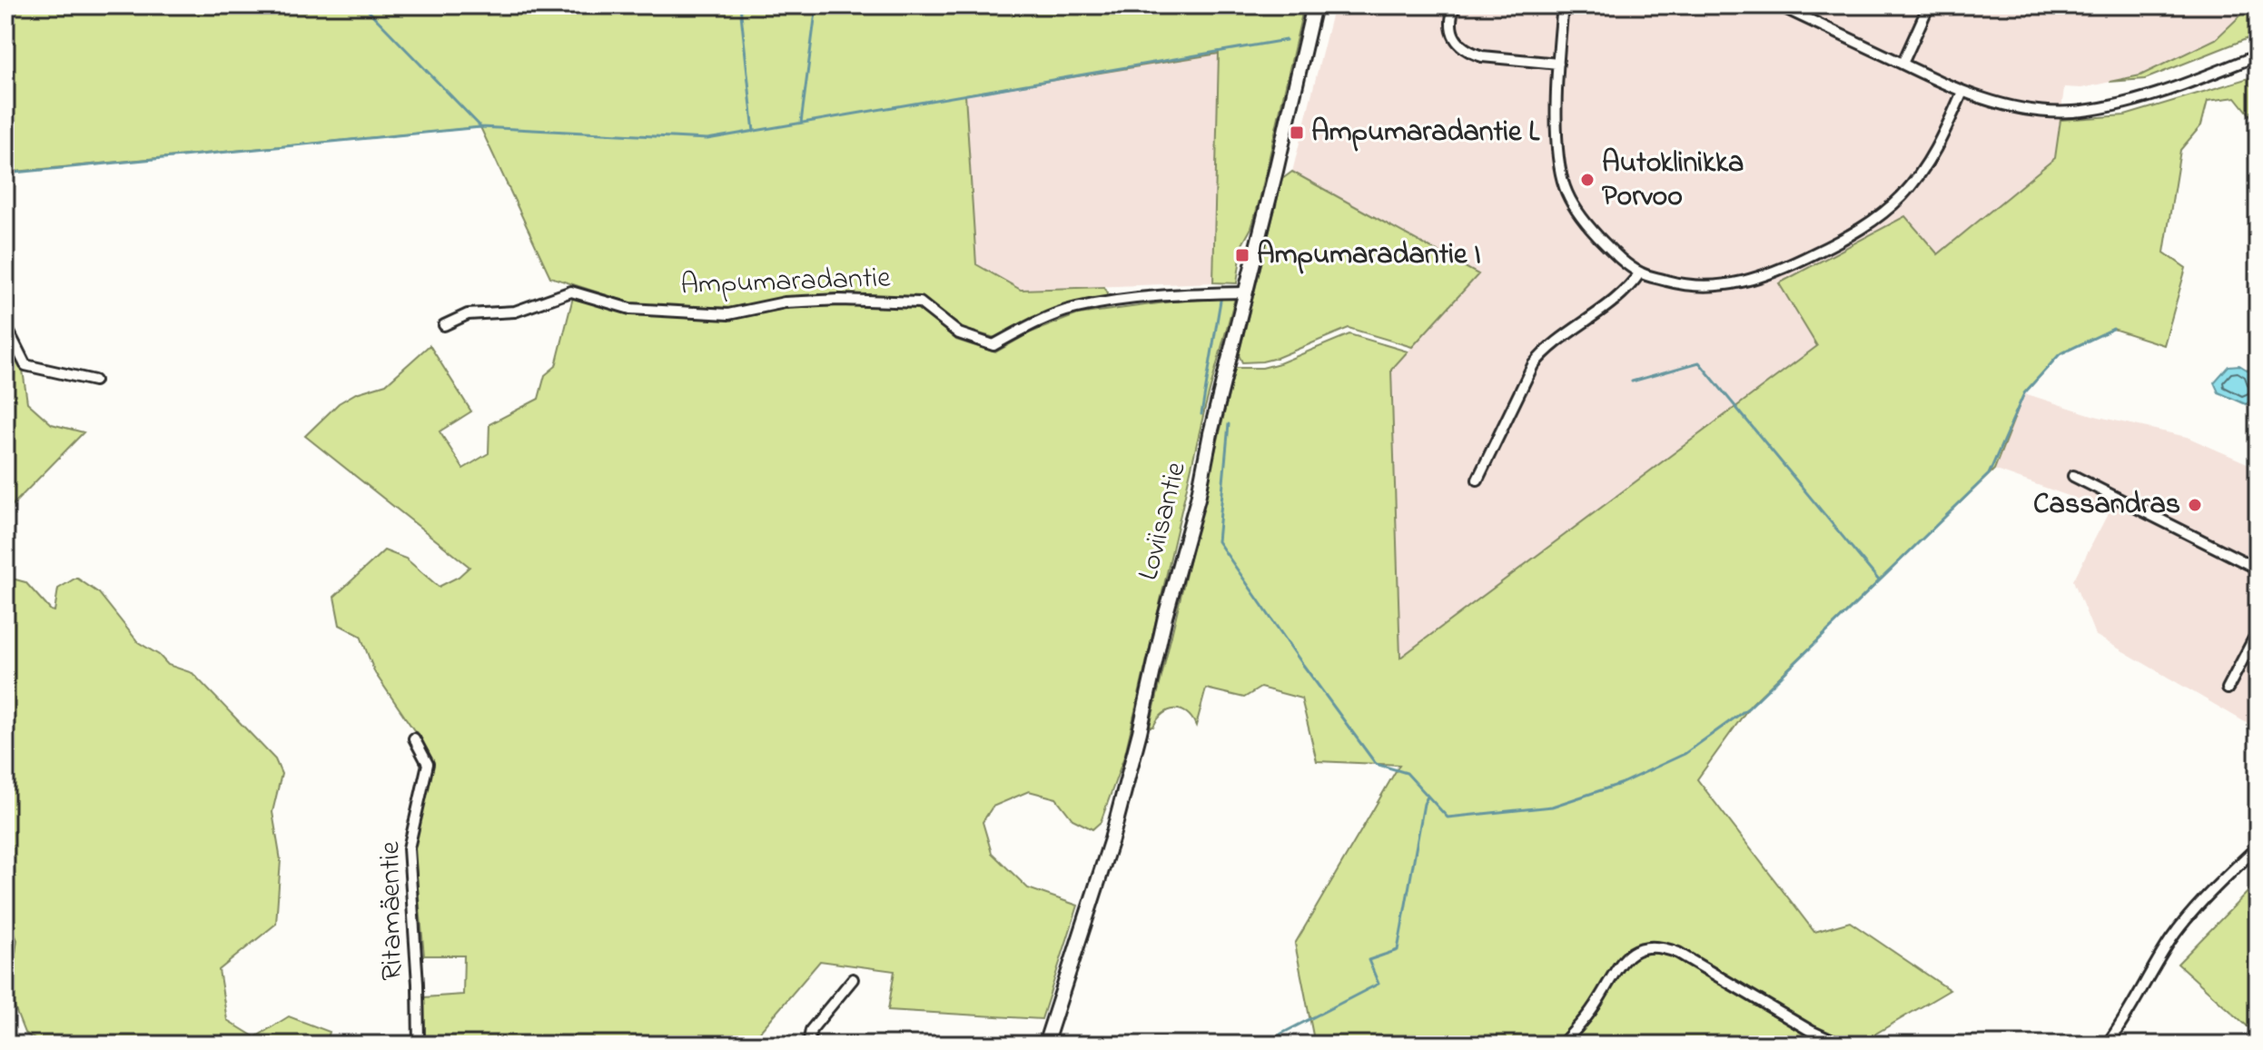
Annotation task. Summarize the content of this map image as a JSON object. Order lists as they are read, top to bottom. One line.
{"streets":{"main road":["Loviisantie"],"street":["Ampumaradantie","Ritamäentie"]},"crossings":[["Ampumaradantie","Loviisantie"]],"places":{"transit":["Ampumaradantie L","Ampumaradantie I"],"other":["Autoklinikka Porvoo","Cassandras"]}}
